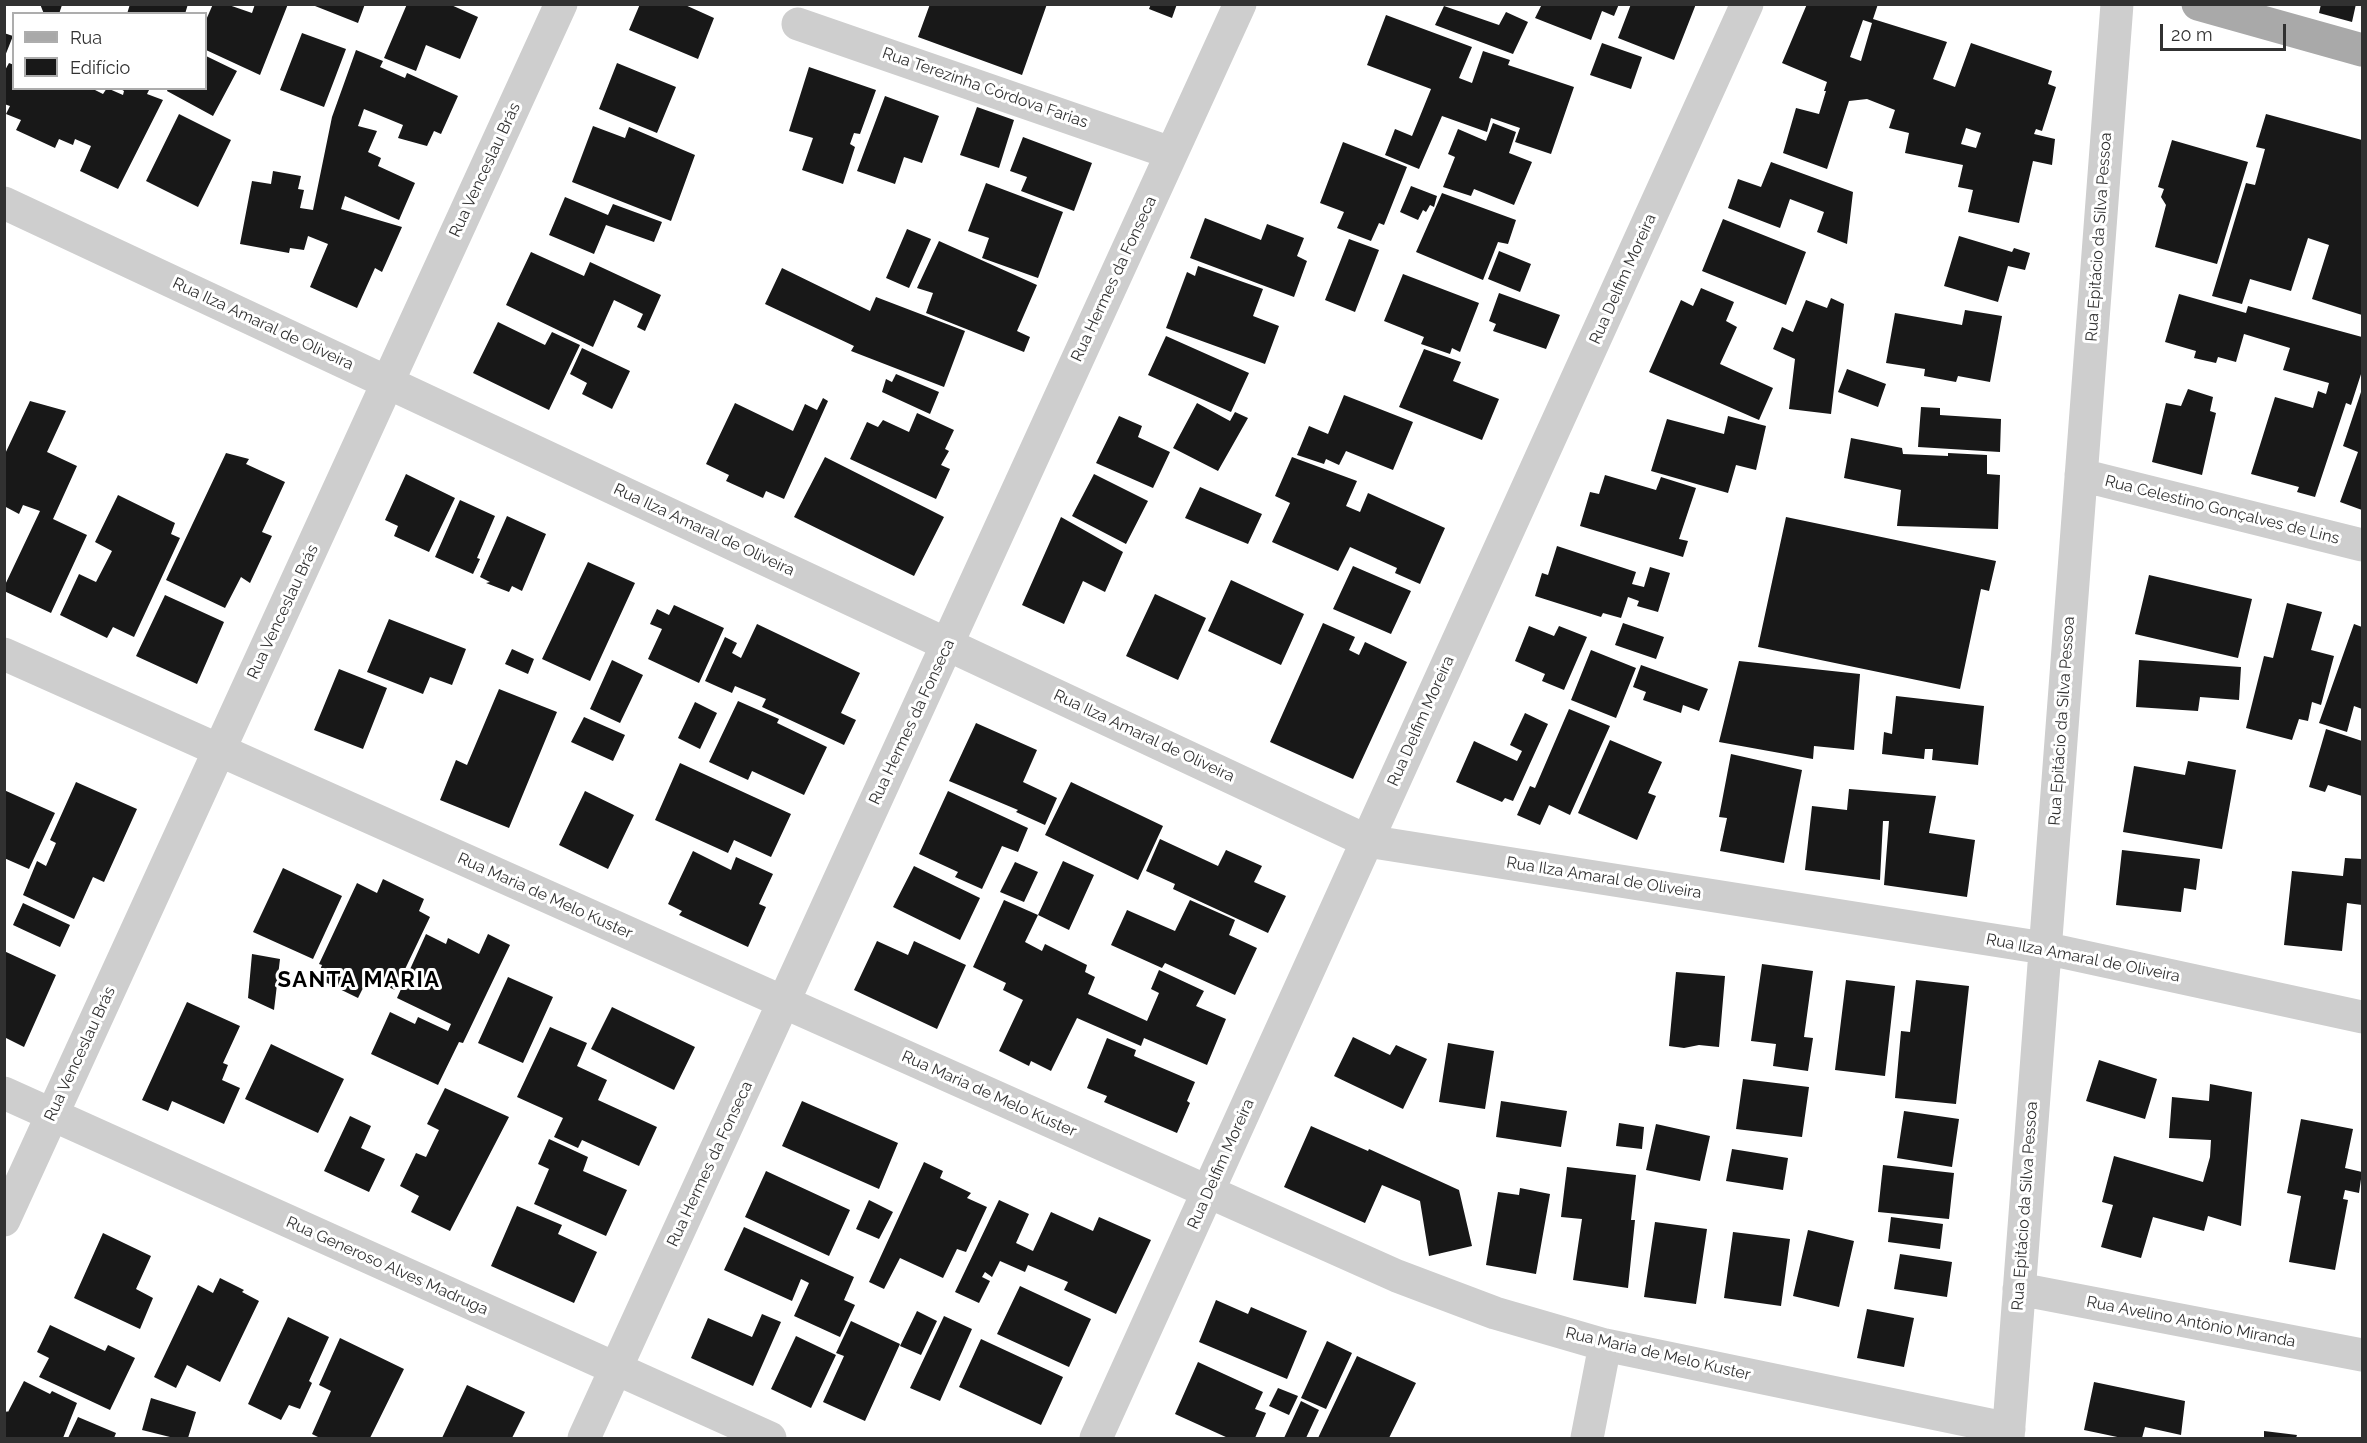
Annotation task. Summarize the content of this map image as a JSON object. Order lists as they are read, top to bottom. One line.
{"streets":{"street":["Rua Terezinha Córdova Farias","Rua Venceslau Brás","Rua Epitácio da Silva Pessoa","Rua Hermes da Fonseca","Rua Delfim Moreira","Rua Ilza Amaral de Oliveira","Rua Celestino Gonçalves de Lins","Rua Maria de Melo Kuster","Rua Generoso Alves Madruga","Rua Avelino Antônio Miranda"]},"crossings":[["Rua Terezinha Córdova Farias","Rua Hermes da Fonseca"],["Rua Venceslau Brás","Rua Ilza Amaral de Oliveira"],["Rua Venceslau Brás","Rua Maria de Melo Kuster"],["Rua Venceslau Brás","Rua Generoso Alves Madruga"],["Rua Epitácio da Silva Pessoa","Rua Ilza Amaral de Oliveira"],["Rua Epitácio da Silva Pessoa","Rua Celestino Gonçalves de Lins"],["Rua Epitácio da Silva Pessoa","Rua Maria de Melo Kuster"],["Rua Epitácio da Silva Pessoa","Rua Avelino Antônio Miranda"],["Rua Hermes da Fonseca","Rua Ilza Amaral de Oliveira"],["Rua Hermes da Fonseca","Rua Maria de Melo Kuster"],["Rua Hermes da Fonseca","Rua Generoso Alves Madruga"],["Rua Delfim Moreira","Rua Ilza Amaral de Oliveira"],["Rua Delfim Moreira","Rua Maria de Melo Kuster"]],"districts":["SANTA MARIA"],"legend":["Rua","Edifício"],"scale_bar":"20 m"}
